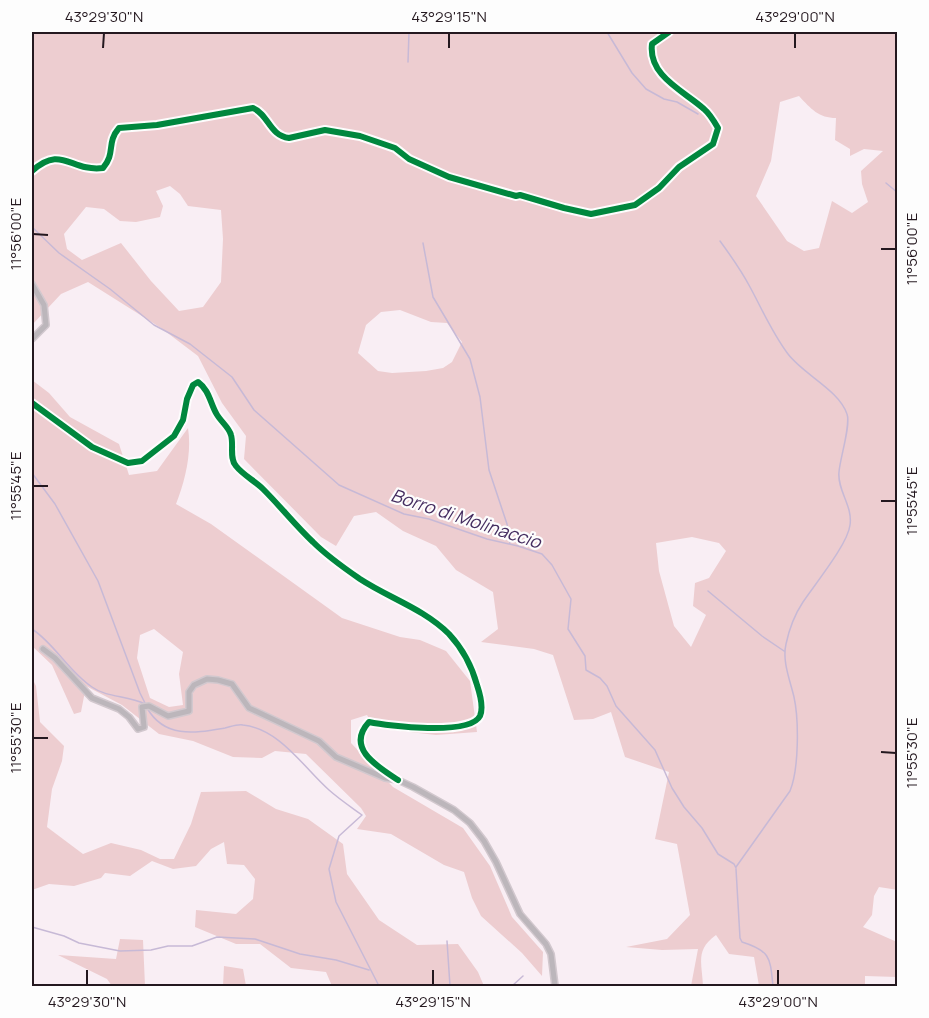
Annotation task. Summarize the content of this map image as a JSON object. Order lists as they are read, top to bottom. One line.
{"water":["Borro di Molinaccio"],"coordinates":["43°29'30\"N","43°29'15\"N","43°29'00\"N","11°56'00\"E","11°55'45\"E","11°55'30\"E"]}
